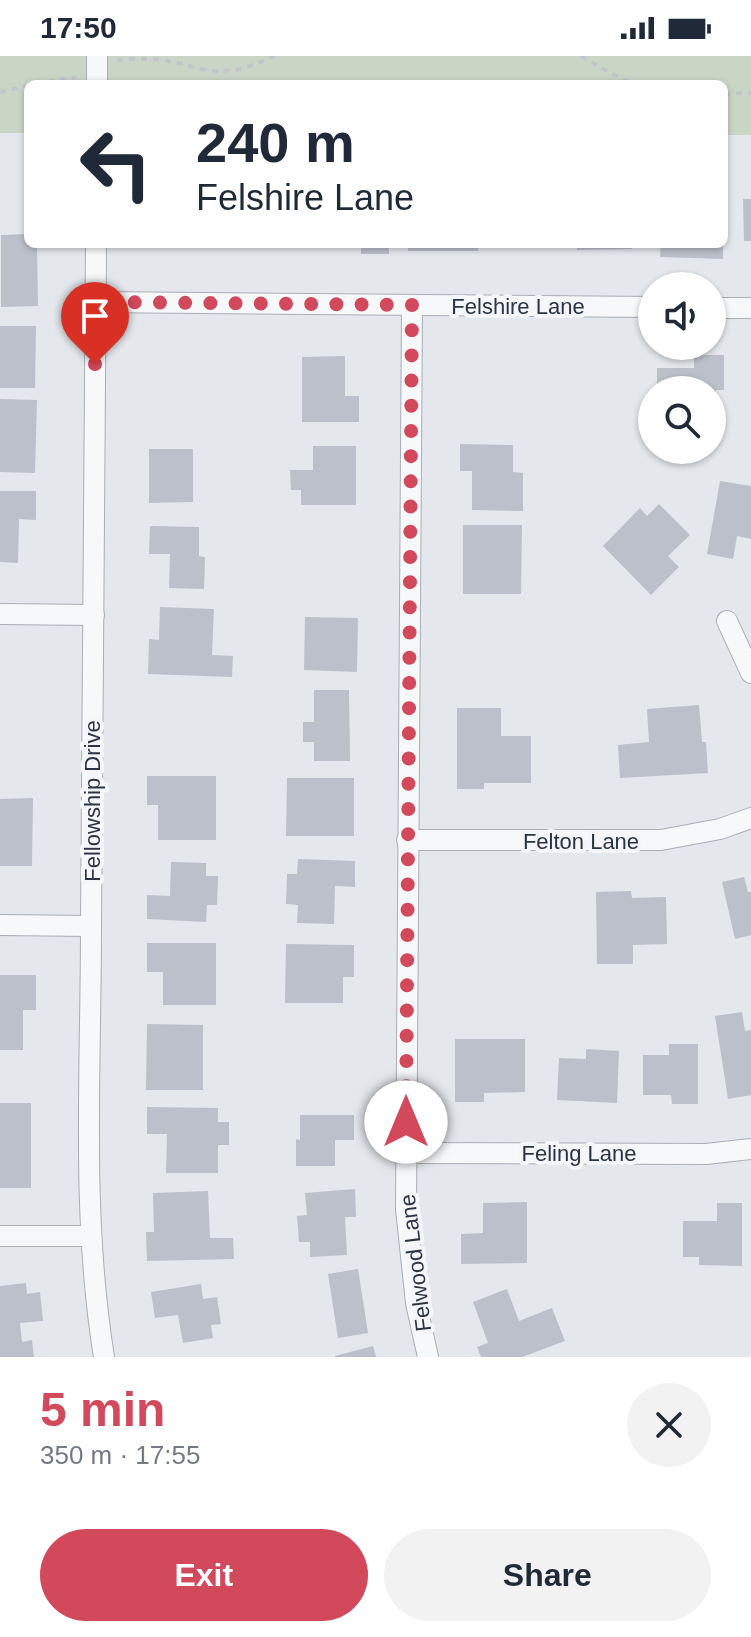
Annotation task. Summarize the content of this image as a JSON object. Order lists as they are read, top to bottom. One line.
{"streets":{"street":["Felshire Lane","Fellowship Drive","Felton Lane","Feling Lane","Felwood Lane"]},"crossings":[["Felshire Lane","Fellowship Drive"],["Felshire Lane","Felwood Lane"],["Felton Lane","Felwood Lane"],["Feling Lane","Felwood Lane"]],"page":{"status":"17:50","turn":["240 m","Felshire Lane"],"heading":["5 min","350 m · 17:55"],"buttons":["Exit","Share"]}}
